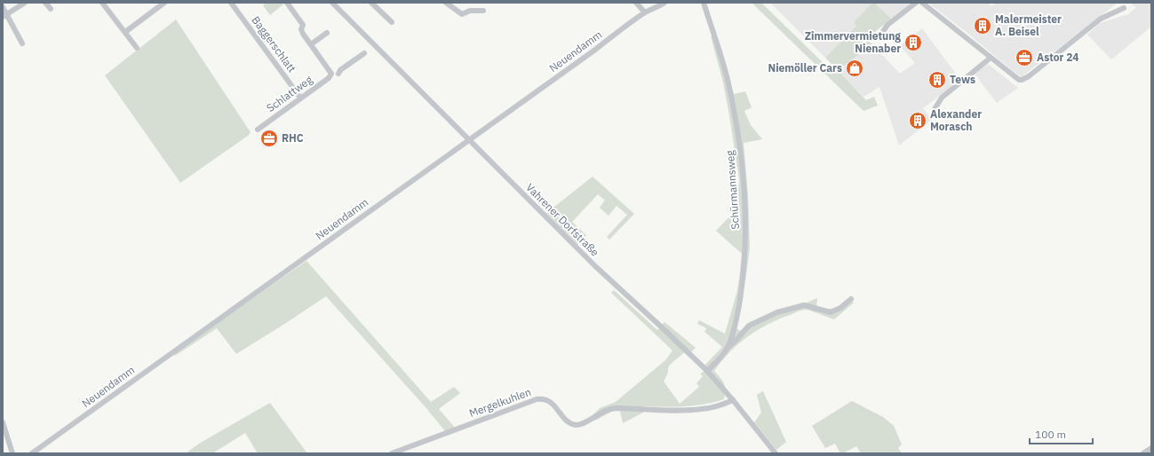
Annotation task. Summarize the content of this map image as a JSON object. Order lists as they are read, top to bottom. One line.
{"streets":{"street":["Baggerschlatt","Neuendamm","Schlattweg","Schürmannsweg","Vahrener Dorfstraße","Mergelkuhlen"]},"crossings":[["Baggerschlatt","Schlattweg"],["Neuendamm","Vahrener Dorfstraße"],["Schürmannsweg","Vahrener Dorfstraße"],["Vahrener Dorfstraße","Mergelkuhlen"]],"places":{"building":["Malermeister A. Beisel","Zimmervermietung Nienaber","Tews","Alexander Morasch"],"office":["Astor 24","RHC"],"shop":["Niemöller Cars"]},"scale_bar":"100 m"}
